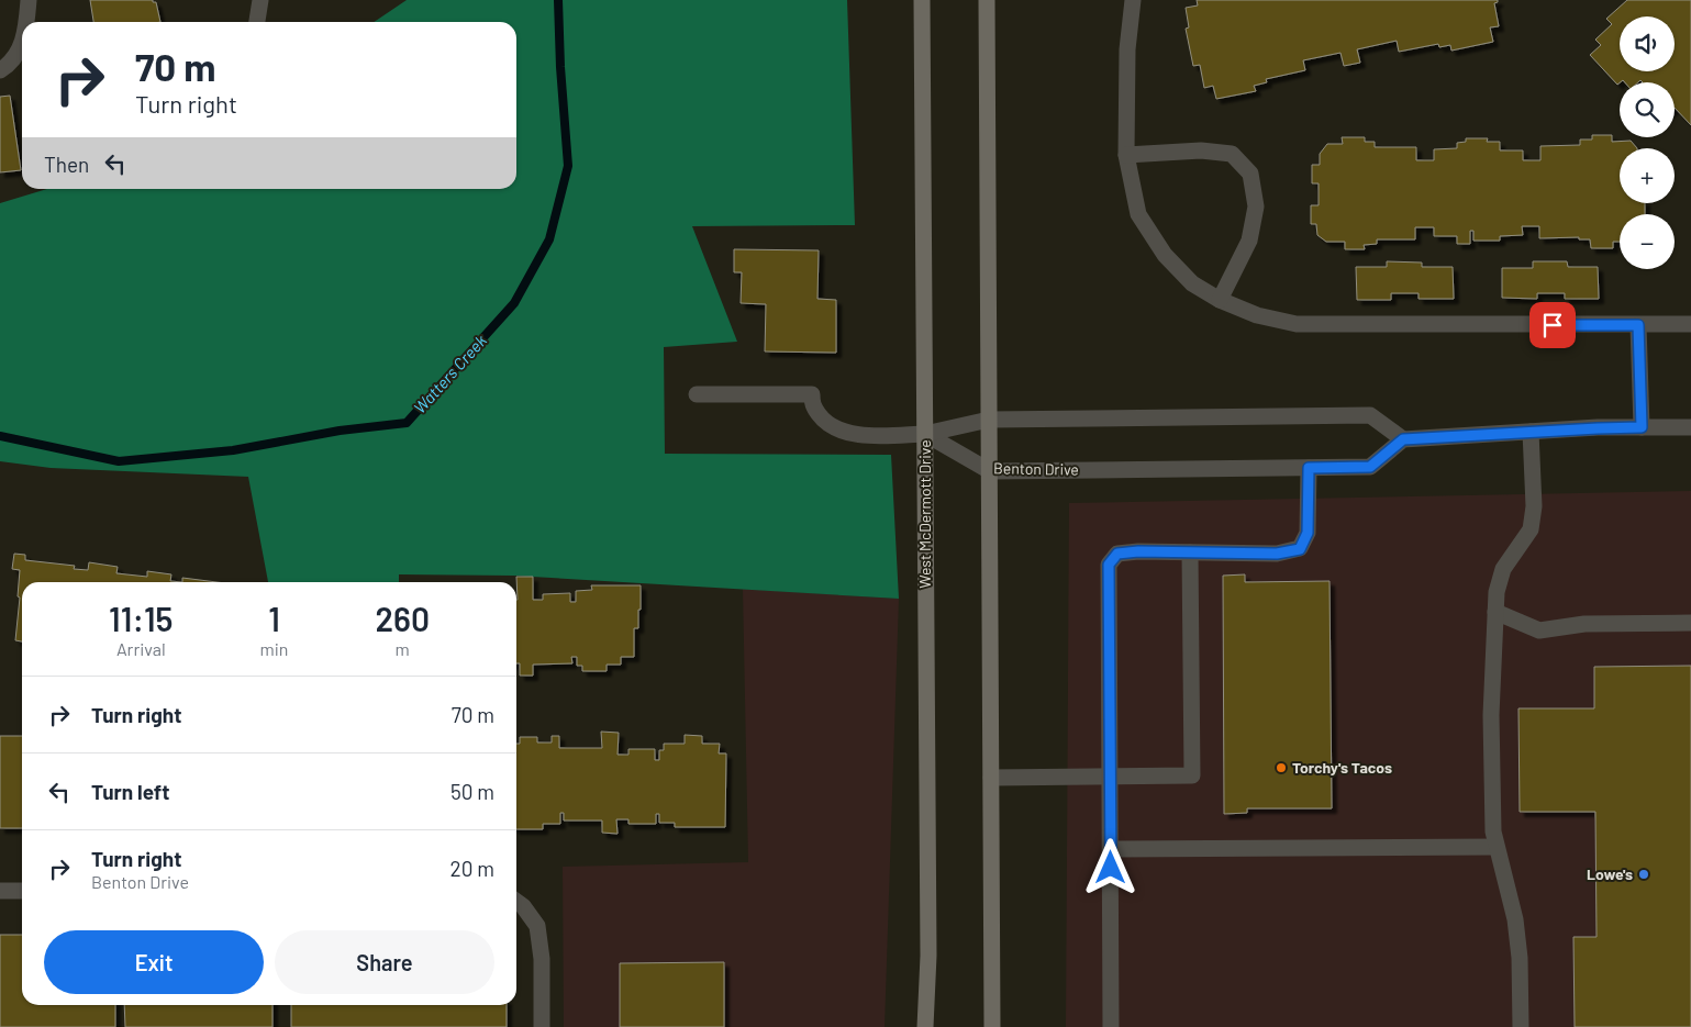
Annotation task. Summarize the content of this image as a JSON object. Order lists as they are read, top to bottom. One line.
{"streets":{"main road":["West McDermott Drive"],"street":["Benton Drive"]},"crossings":[["Benton Drive","West McDermott Drive"]],"water":["Watters Creek"],"places":["Torchy's Tacos","Lowe's"],"page":{"map_buttons":["+","−"],"turn":["70 m","Turn right"],"then":"Then","eta":["11:15","Arrival","1","min","260","m"],"list":[{"name":"Turn right","value":"70 m"},{"name":"Turn left","value":"50 m"},{"name":"Turn right","note":"Benton Drive","value":"20 m"}],"buttons":["Exit","Share"]}}
